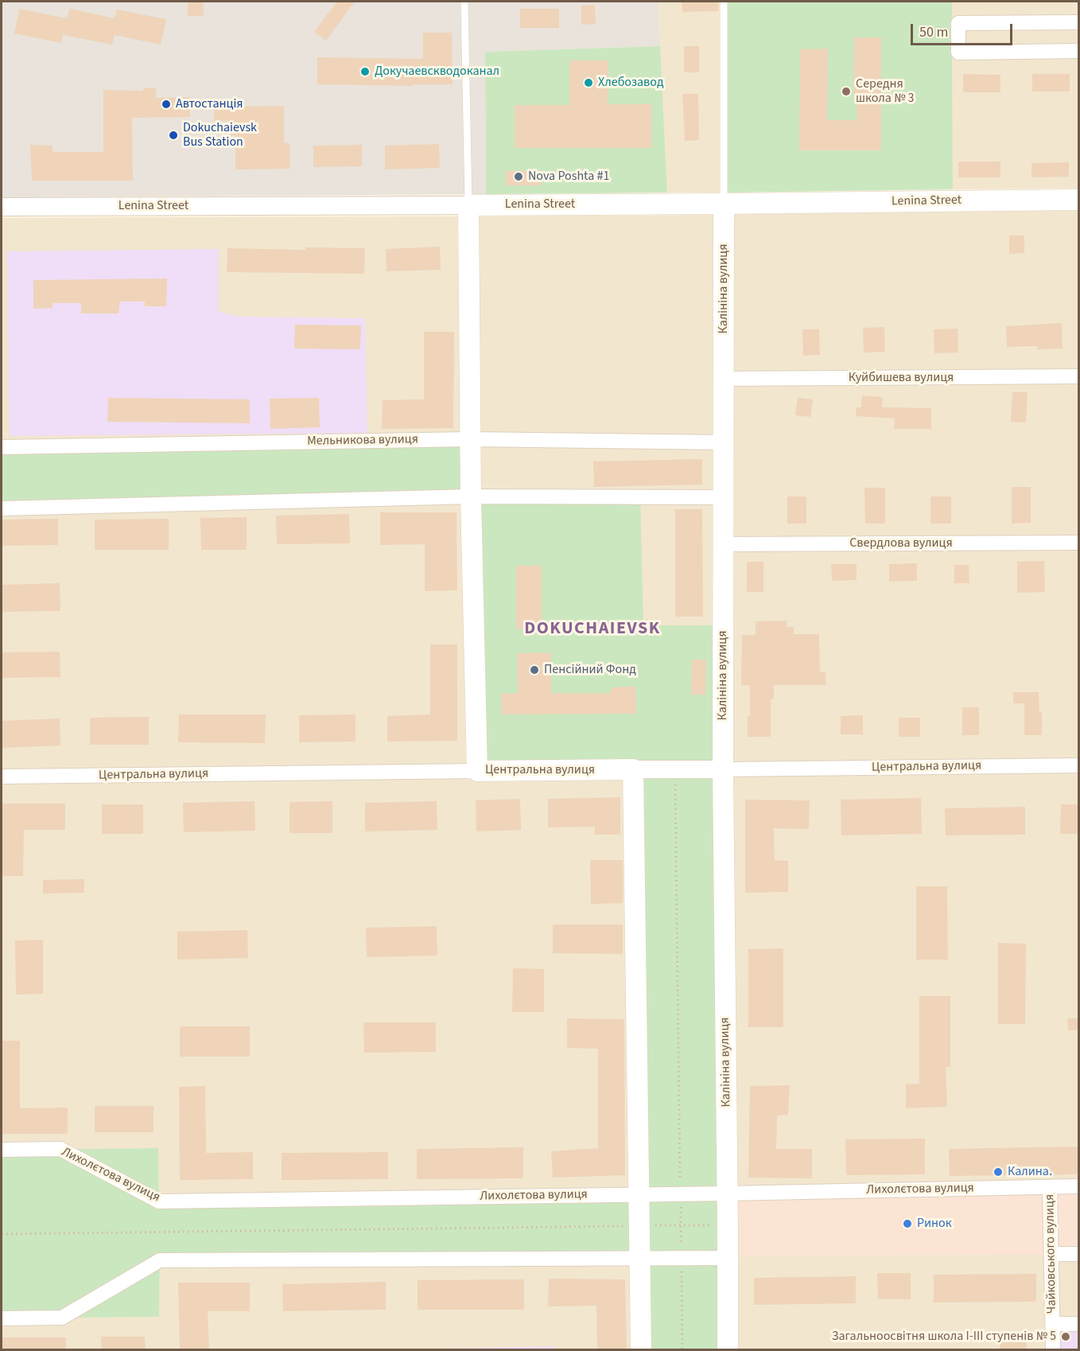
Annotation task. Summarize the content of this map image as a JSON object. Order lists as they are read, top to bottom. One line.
{"streets":{"main road":["Lenina Street","Калініна вулиця","Центральна вулиця"],"street":["Куйбишева вулиця","Мельникова вулиця","Свердлова вулиця","Лихолєтова вулиця","Чайковського вулиця"]},"crossings":[["Lenina Street","Калініна вулиця"],["Калініна вулиця","Куйбишева вулиця"],["Калініна вулиця","Мельникова вулиця"],["Калініна вулиця","Свердлова вулиця"],["Калініна вулиця","Центральна вулиця"],["Калініна вулиця","Лихолєтова вулиця"],["Лихолєтова вулиця","Чайковського вулиця"]],"districts":["DOKUCHAIEVSK"],"places":["Докучаевскводоканал","Хлебозавод","Середня школа № 3","Автостанція","Dokuchaievsk Bus Station","Nova Poshta #1","Пенсійний Фонд","Калина.","Ринок","Загальноосвітня школа І-ІІІ ступенів № 5"],"scale_bar":"50 m"}
